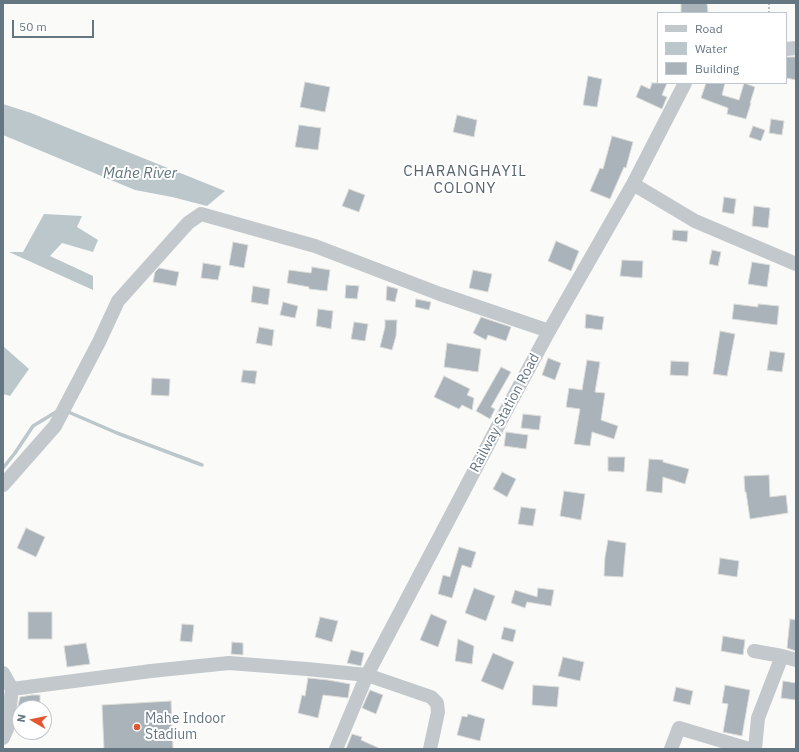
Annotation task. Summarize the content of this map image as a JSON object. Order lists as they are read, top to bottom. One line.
{"streets":{"street":["Railway Station Road"]},"districts":["CHARANGHAYIL COLONY"],"water":["Mahe River"],"places":["Mahe Indoor Stadium"],"legend":["Road","Water","Building"],"scale_bar":"50 m","north":"left"}
